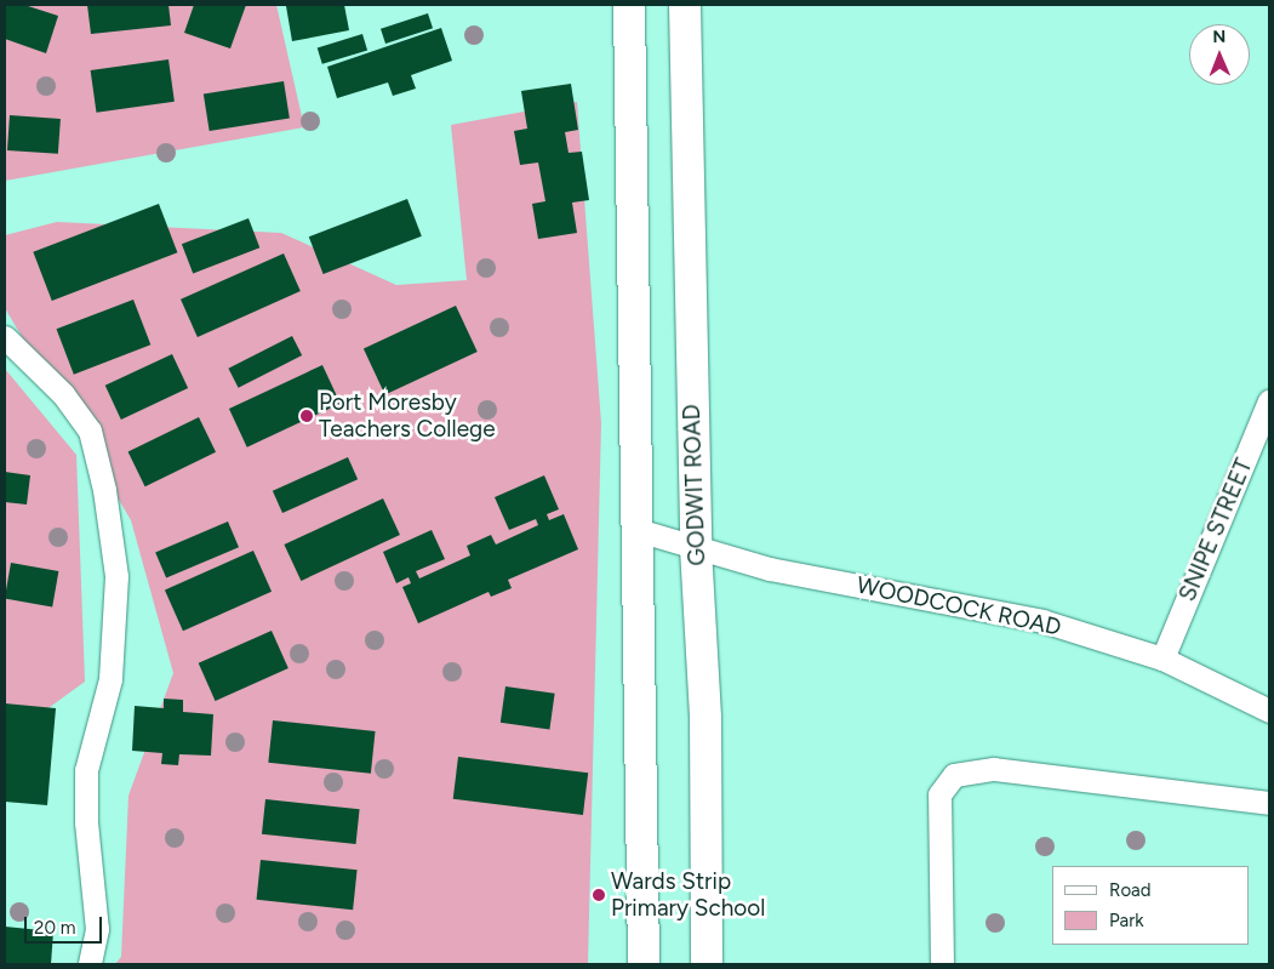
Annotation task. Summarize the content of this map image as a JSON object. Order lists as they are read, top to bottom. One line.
{"streets":{"main road":["GODWIT ROAD"],"street":["SNIPE STREET","WOODCOCK ROAD"]},"crossings":[["GODWIT ROAD","WOODCOCK ROAD"],["SNIPE STREET","WOODCOCK ROAD"]],"places":["Port Moresby Teachers College","Wards Strip Primary School"],"legend":["Road","Park"],"scale_bar":"20 m","north":"top"}
